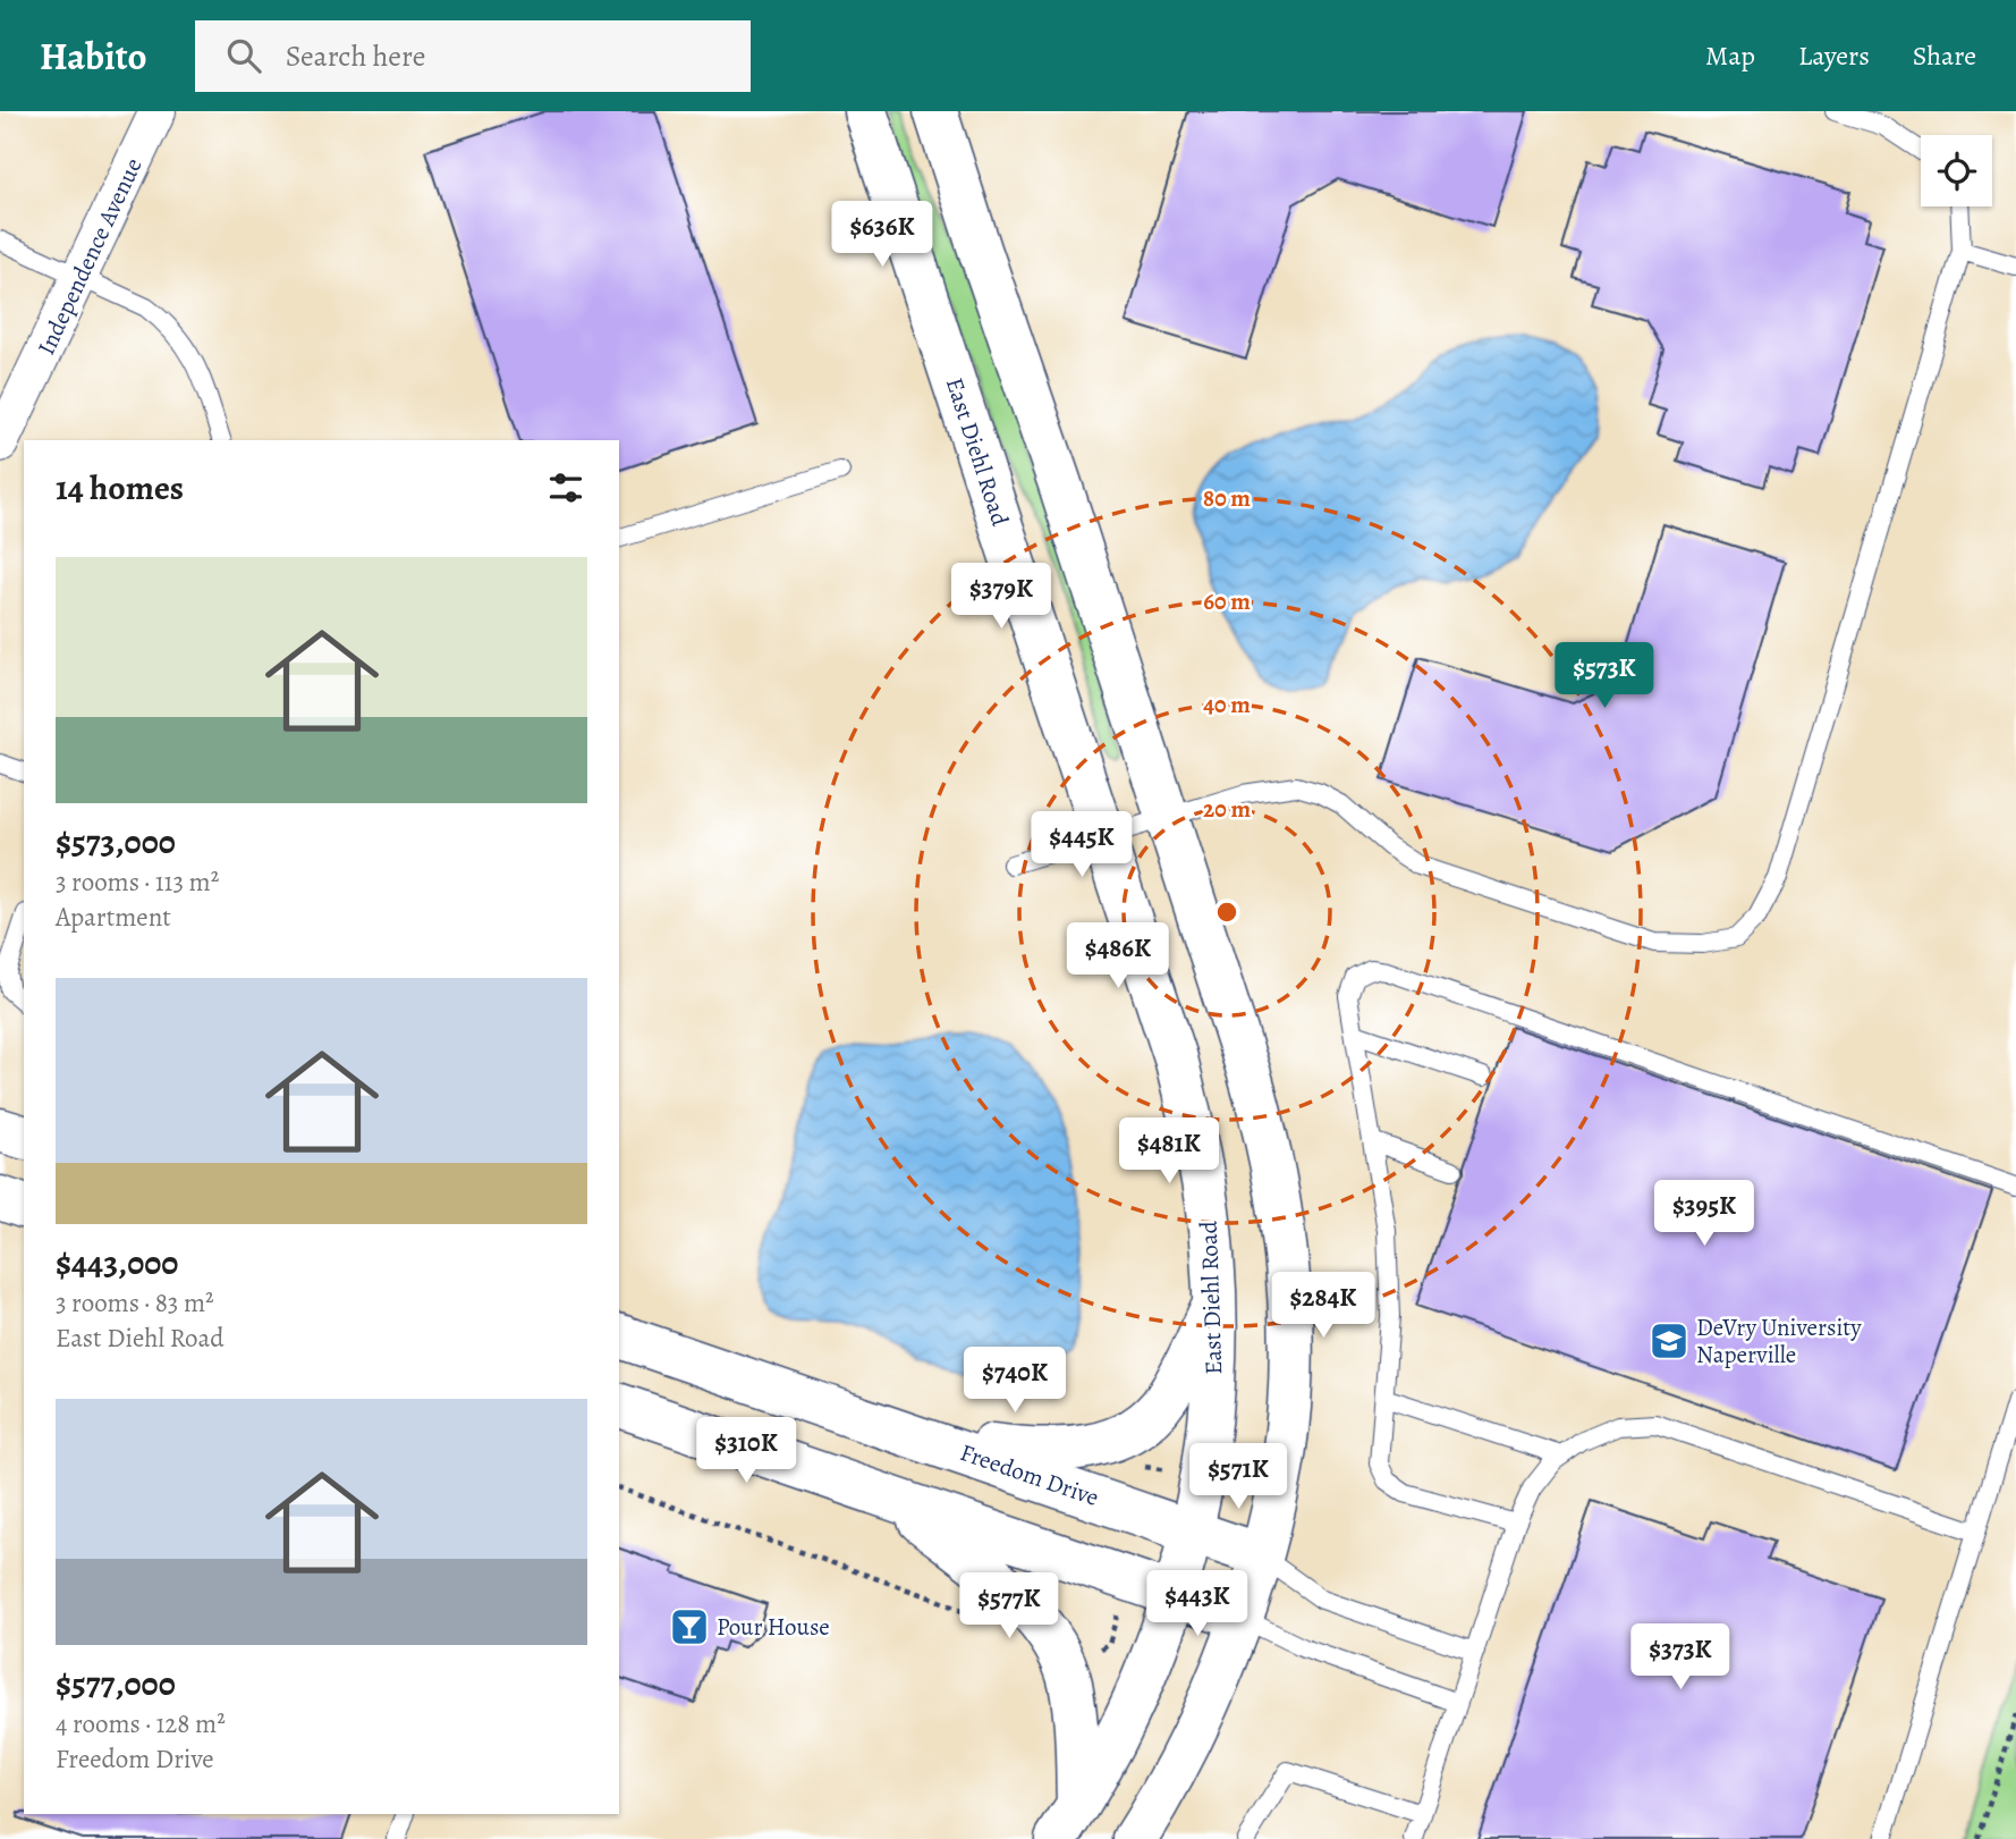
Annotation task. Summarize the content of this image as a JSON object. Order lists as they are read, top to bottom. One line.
{"streets":{"street":["Independence Avenue","East Diehl Road","Freedom Drive"]},"crossings":[["East Diehl Road","Freedom Drive"]],"places":{"school or university":["DeVry University Naperville"],"bar":["Pour House"]},"page":{"header":"Habito","search":"Search here","nav":["Map","Layers","Share"],"price":["$636K","$379K","$573K","$445K","$486K","$481K","$395K","$284K","$740K","$310K","$571K","$443K","$577K","$373K"],"heading":"14 homes","list":[{"name":"$573,000","note":"3 rooms · 113 m² · Apartment"},{"name":"$443,000","note":"3 rooms · 83 m² · East Diehl Road"},{"name":"$577,000","note":"4 rooms · 128 m² · Freedom Drive"}]},"rings":["80 m","60 m","40 m","20 m"]}
